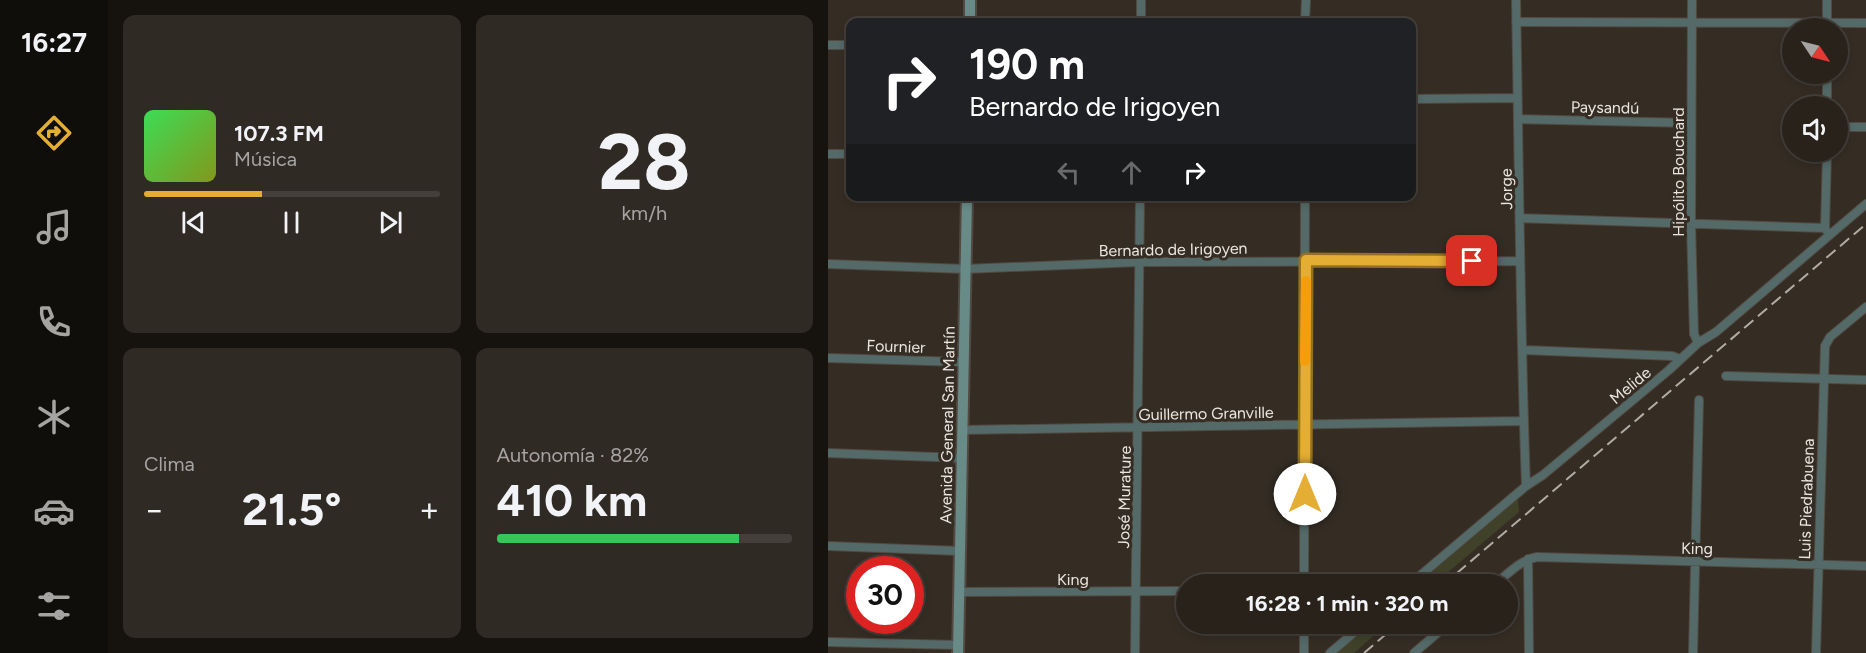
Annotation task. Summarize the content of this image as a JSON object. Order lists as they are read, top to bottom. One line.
{"streets":{"main road":["Avenida General San Martín"],"street":["Paysandú","Hipólito Bouchard","Jorge","Bernardo de Irigoyen","Fournier","Melide","Guillermo Granville","José Murature","Luis Piedrabuena","King"]},"crossings":[["Paysandú","Hipólito Bouchard"],["Paysandú","Jorge"],["Hipólito Bouchard","Melide"],["Jorge","Bernardo de Irigoyen"],["Jorge","Melide"],["Jorge","Guillermo Granville"],["Bernardo de Irigoyen","Avenida General San Martín"],["Bernardo de Irigoyen","José Murature"],["Fournier","Avenida General San Martín"],["Guillermo Granville","Avenida General San Martín"],["Guillermo Granville","José Murature"],["Avenida General San Martín","King"],["José Murature","King"],["Luis Piedrabuena","King"]],"north":"bottom right","page":{"tabs":"16:27","tile":[["28","km/h"],"Clima",["Autonomía · 82%","410 km"]],"turn":["190 m","Bernardo de Irigoyen"],"song":["107.3 FM","Música"],"heat":["−","21.5°","+"],"limit":"30","trip":"16:28 · 1 min · 320 m"}}
